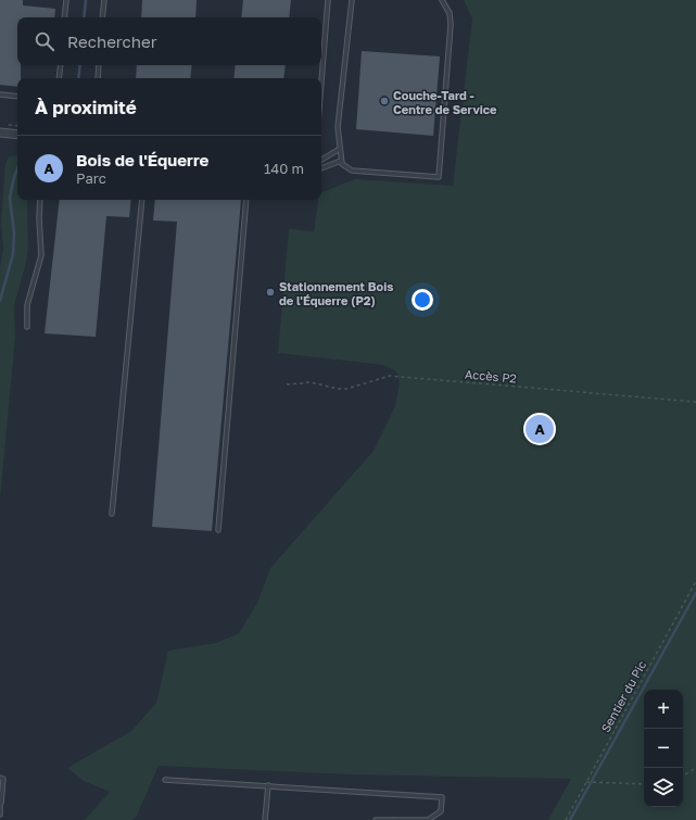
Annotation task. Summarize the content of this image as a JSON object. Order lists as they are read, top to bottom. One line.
{"streets":{"path":["Accès P2","Sentier du Pic"]},"places":["Couche-Tard - Centre de Service","Stationnement Bois de l'Équerre (P2)"],"page":{"search":"Rechercher","heading":"À proximité","list":[{"mark":"A","name":"Bois de l'Équerre","note":"Parc","value":"140 m"}],"pins":"A","map_buttons":["+","−"]}}
